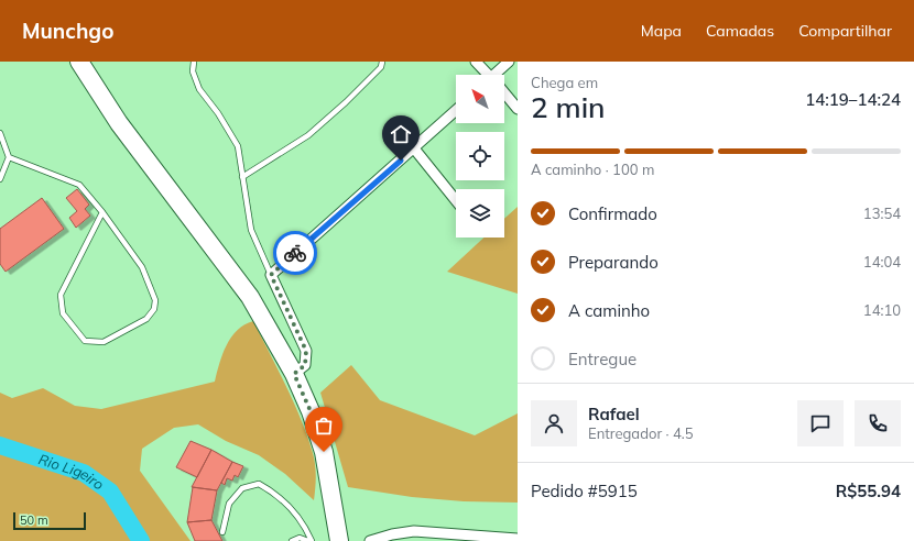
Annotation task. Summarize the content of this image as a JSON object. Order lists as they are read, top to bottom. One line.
{"water":["Rio Ligeiro"],"scale_bar":"50 m","north":"top left","page":{"header":"Munchgo","nav":["Mapa","Camadas","Compartilhar"],"heading":["2 min","Chega em","14:19–14:24"],"panel":["Rafael","Entregador · 4.5","Pedido #5915","R$55.94"],"bar":"A caminho · 100 m","list":[["Confirmado","13:54"],["Preparando","14:04"],["A caminho","14:10"],"Entregue"],"scale":"50 m"}}
